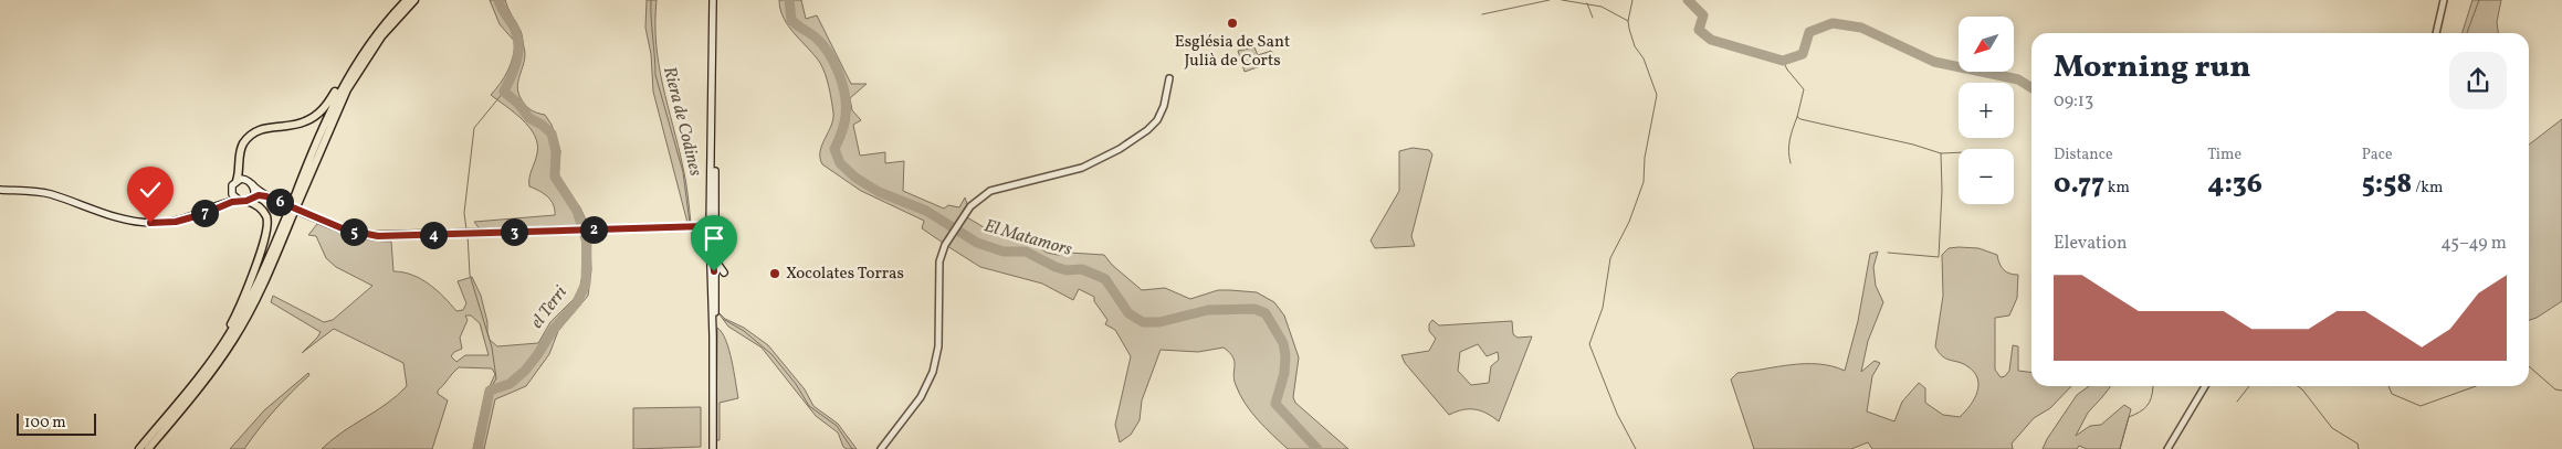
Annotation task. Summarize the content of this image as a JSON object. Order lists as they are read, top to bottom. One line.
{"water":["Riera de Codines","El Matamors","el Terri"],"places":["Església de Sant Julià de Corts","Xocolates Torras"],"scale_bar":"100 m","north":"bottom left","page":{"map_buttons":["+","−"],"heading":["Morning run","09:13"],"stats":[["Distance","0.77 km"],["Time","4:36"],["Pace","5:58 /km"]],"pins":["6","7","2","3","5","4"],"chart":["Elevation","45–49 m"],"scale":"100 m"}}
